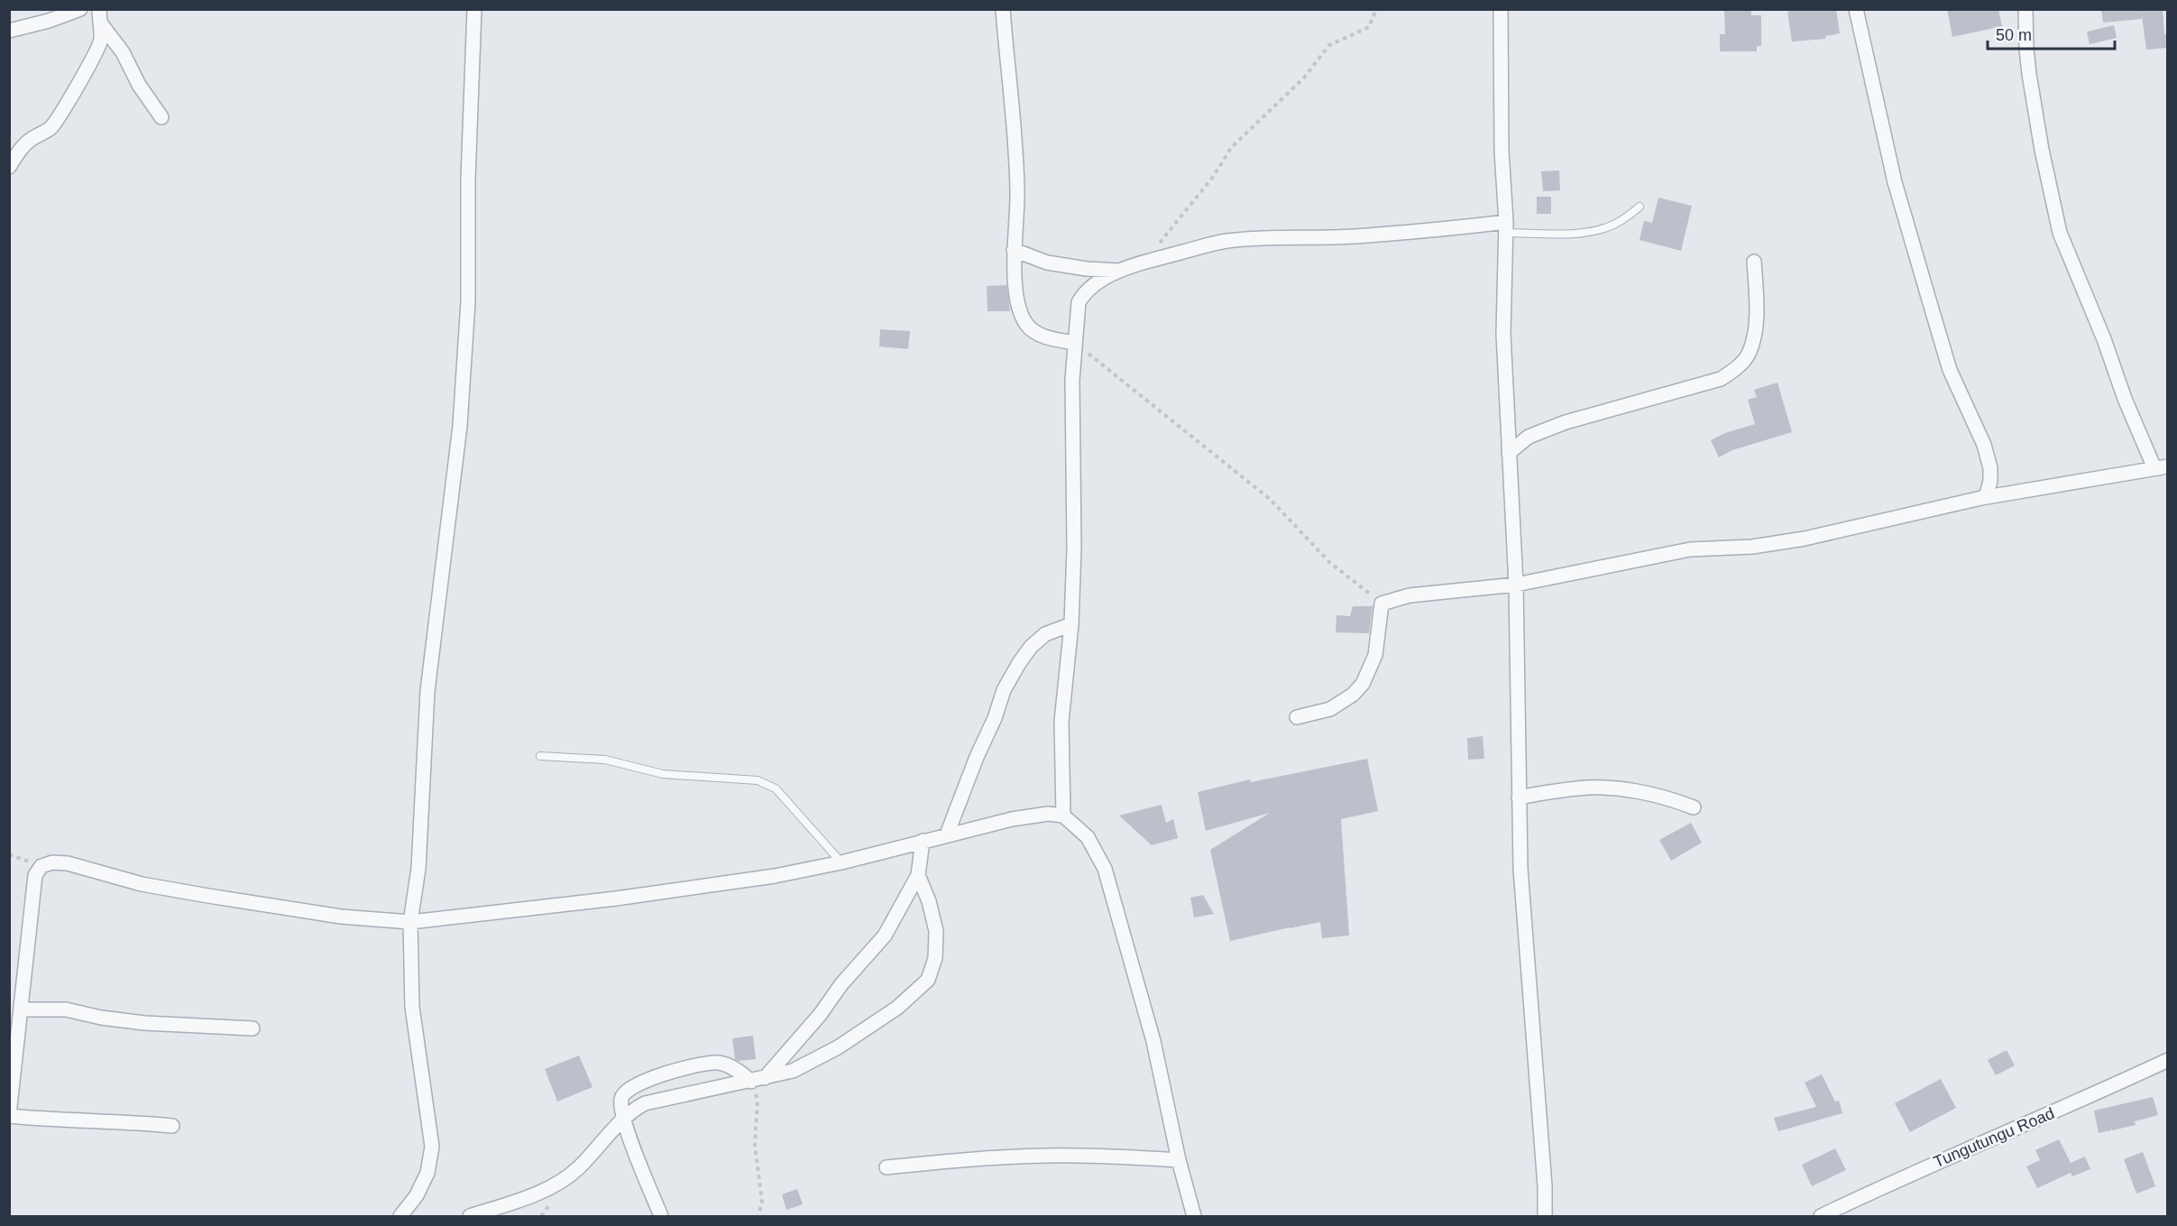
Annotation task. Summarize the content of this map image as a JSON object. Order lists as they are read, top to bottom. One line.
{"streets":{"street":["Tungutungu Road"]},"scale_bar":"50 m"}
